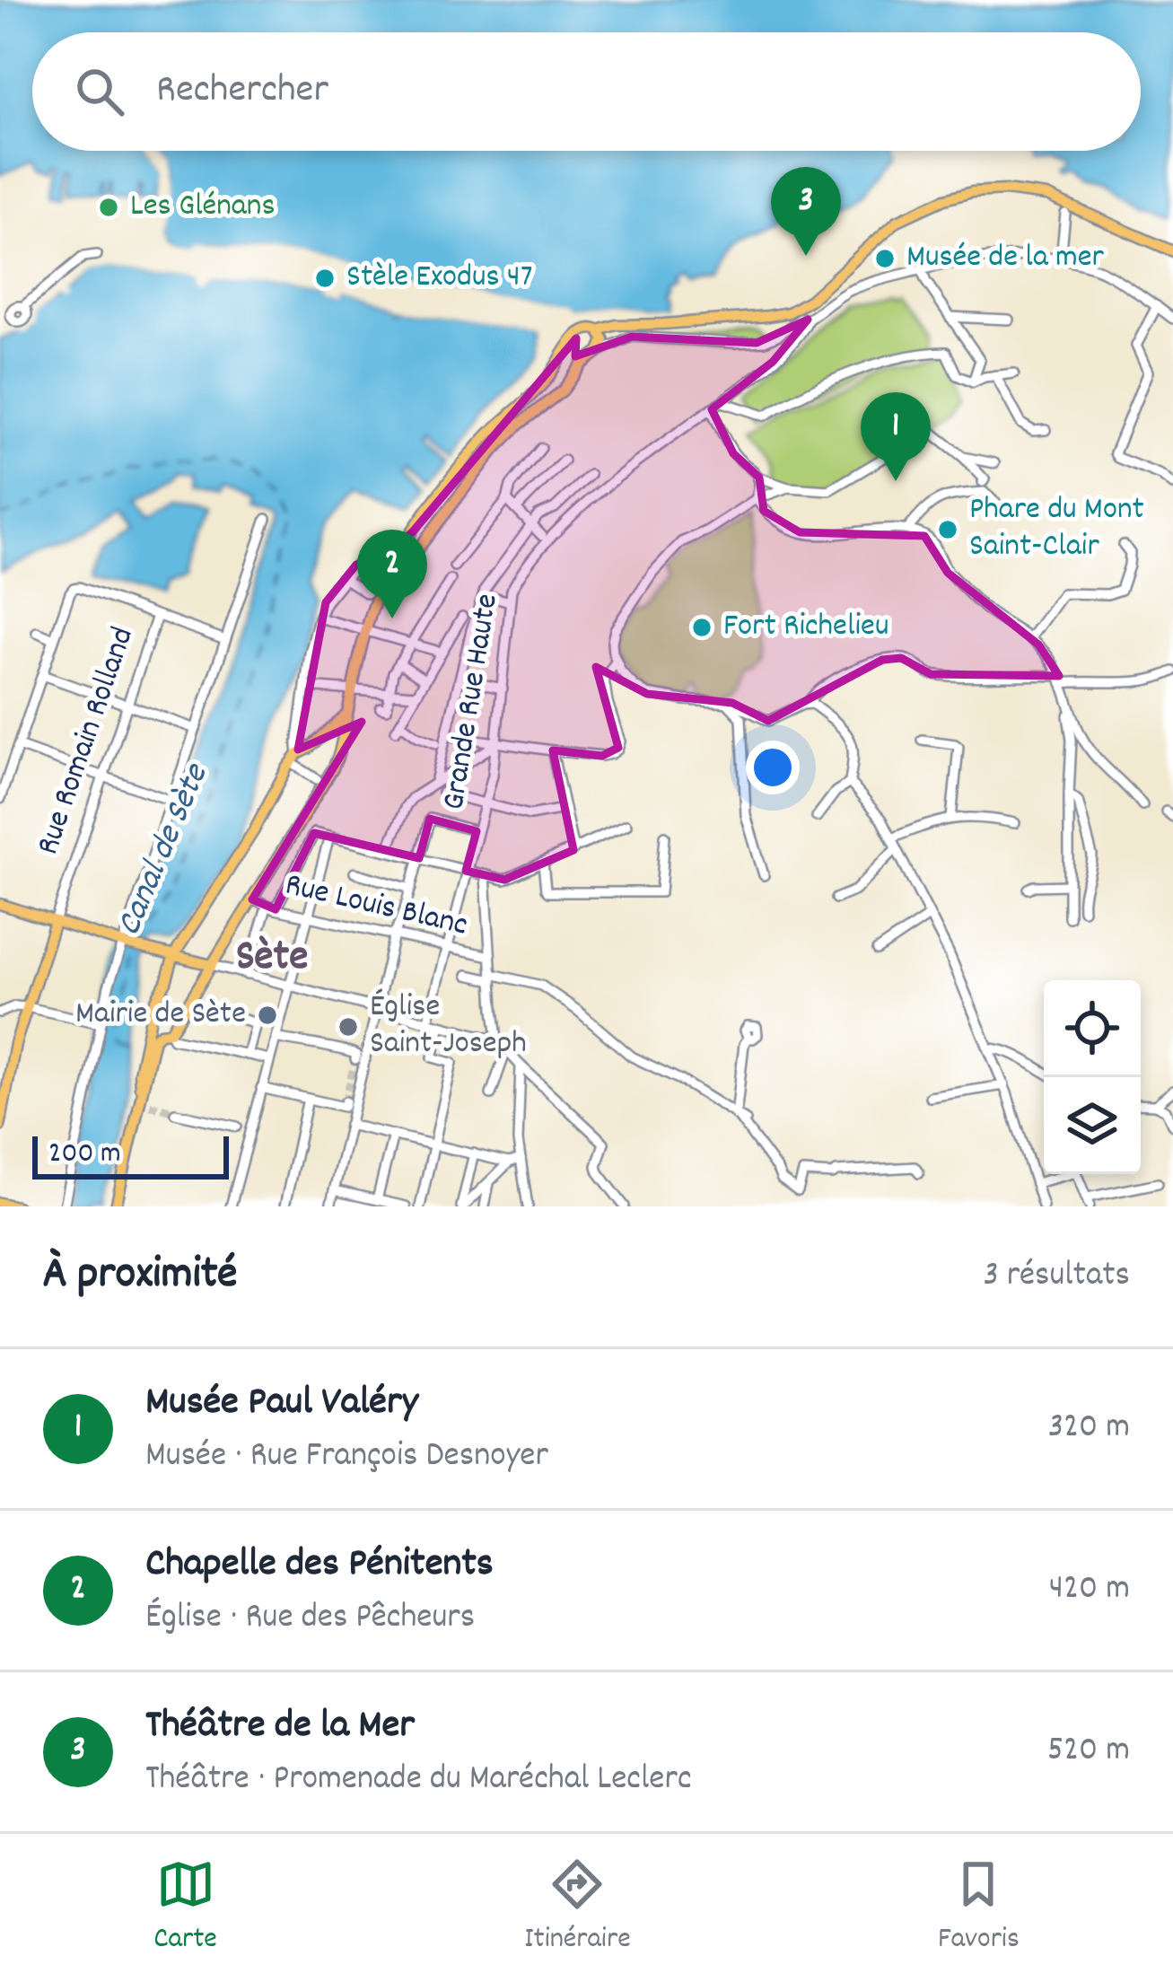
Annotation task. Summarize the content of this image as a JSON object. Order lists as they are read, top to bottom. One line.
{"streets":{"main road":["Rue Romain Rolland"],"street":["Grande Rue Haute","Rue Louis Blanc"]},"crossings":[["Grande Rue Haute","Rue Louis Blanc"]],"districts":["Sète"],"water":["Canal de Sète"],"places":["Les Glénans","Musée de la mer","Stèle Exodus 47","Phare du Mont Saint-Clair","Fort Richelieu","Mairie de Sète","Église Saint-Joseph"],"scale_bar":"200 m","page":{"search":"Rechercher","pins":["3","1","2"],"scale":"200 m","heading":["À proximité","3 résultats"],"list":[{"mark":"1","name":"Musée Paul Valéry","note":"Musée · Rue François Desnoyer","value":"320 m"},{"mark":"2","name":"Chapelle des Pénitents","note":"Église · Rue des Pêcheurs","value":"420 m"},{"mark":"3","name":"Théâtre de la Mer","note":"Théâtre · Promenade du Maréchal Leclerc","value":"520 m"}],"nav":["Carte","Itinéraire","Favoris"]}}
